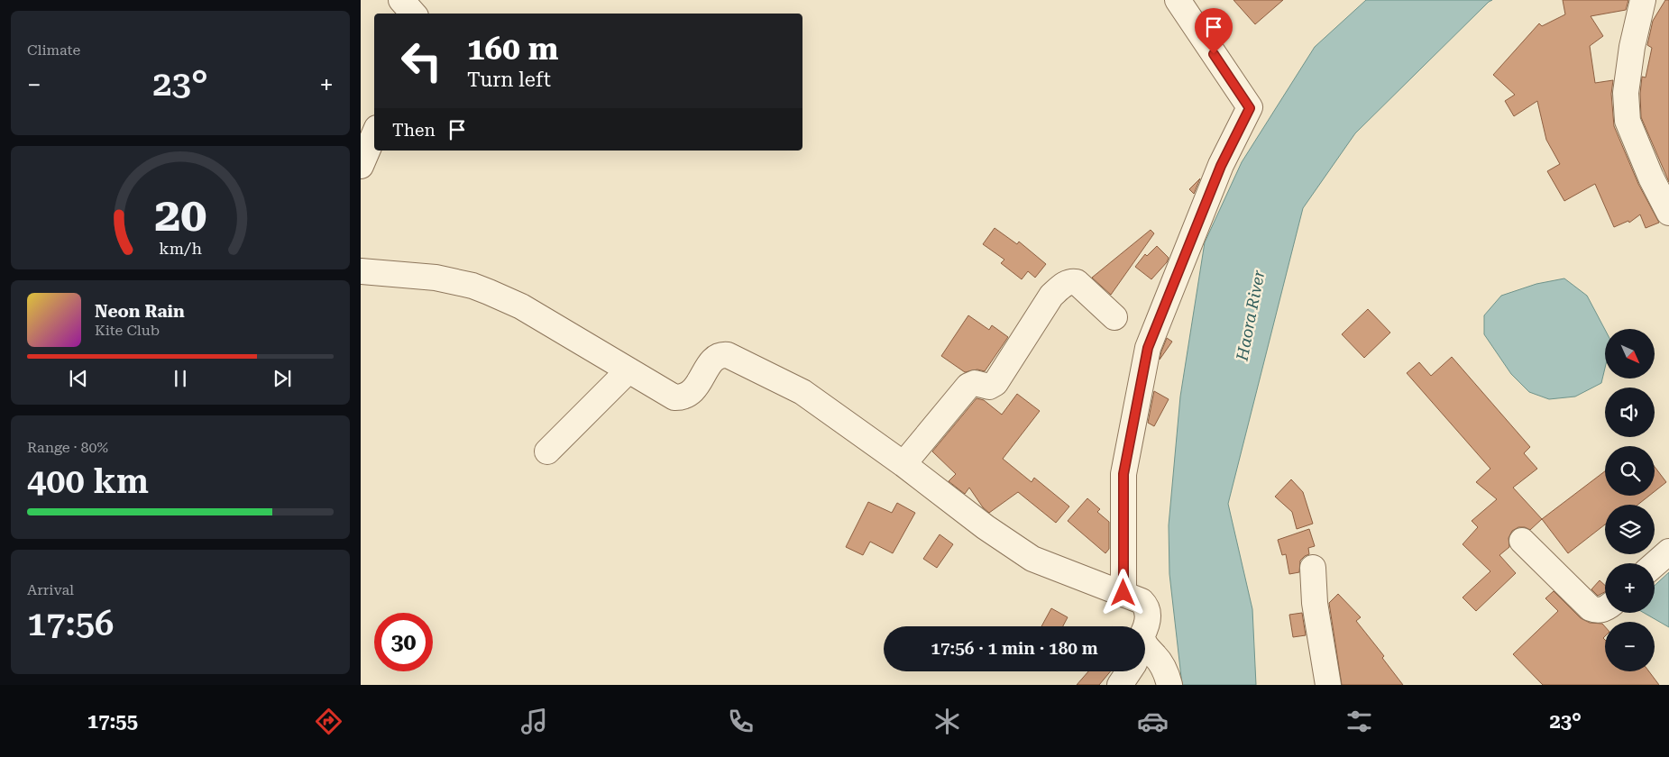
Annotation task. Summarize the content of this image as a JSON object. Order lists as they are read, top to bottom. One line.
{"water":["Haora River"],"north":"bottom right","page":{"tile":["Climate",["Range · 80%","400 km"],["Arrival","17:56"]],"turn":["160 m","Turn left"],"heat":["−","23°","+"],"then":"Then","song":["Neon Rain","Kite Club"],"map_buttons":["+","−"],"limit":"30","trip":"17:56 · 1 min · 180 m","tabs":["17:55","23°"],"gauge":["20","km/h"]}}
